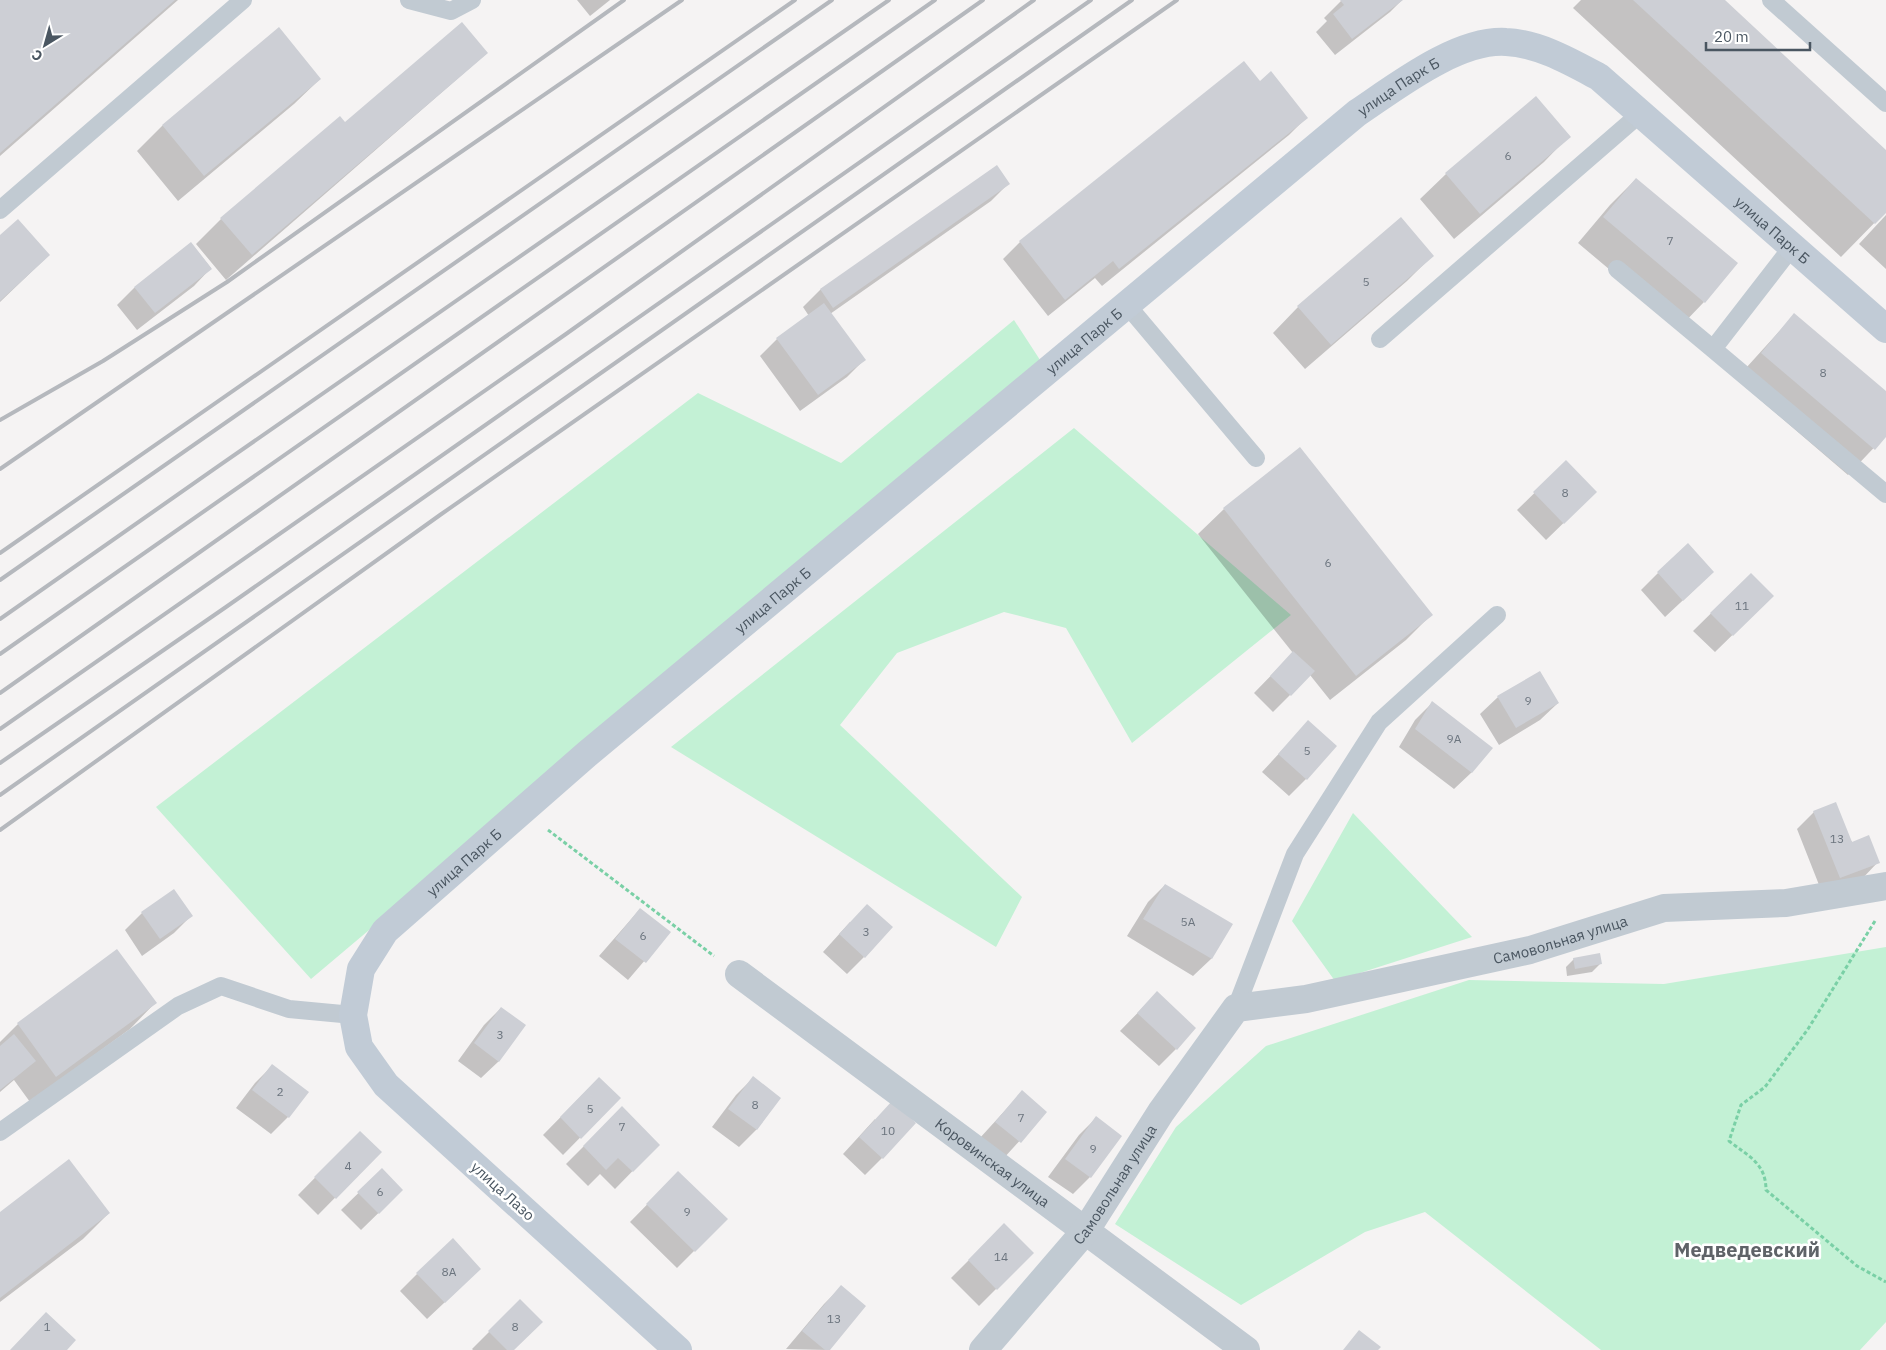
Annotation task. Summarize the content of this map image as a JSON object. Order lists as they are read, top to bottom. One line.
{"streets":{"street":["улица Парк Б","Самовольная улица","Коровинская улица","улица Лазо"]},"crossings":[["улица Парк Б","улица Лазо"],["Самовольная улица","Коровинская улица"]],"districts":["Медведевский"],"house_numbers":["6","7","5","8","8","6","11","9","9А","5","13","5А","3","6","3","2","8","5","7","7","10","9","4","6","9","14","8А","13","1","8"],"scale_bar":"20 m","north":"bottom left"}
